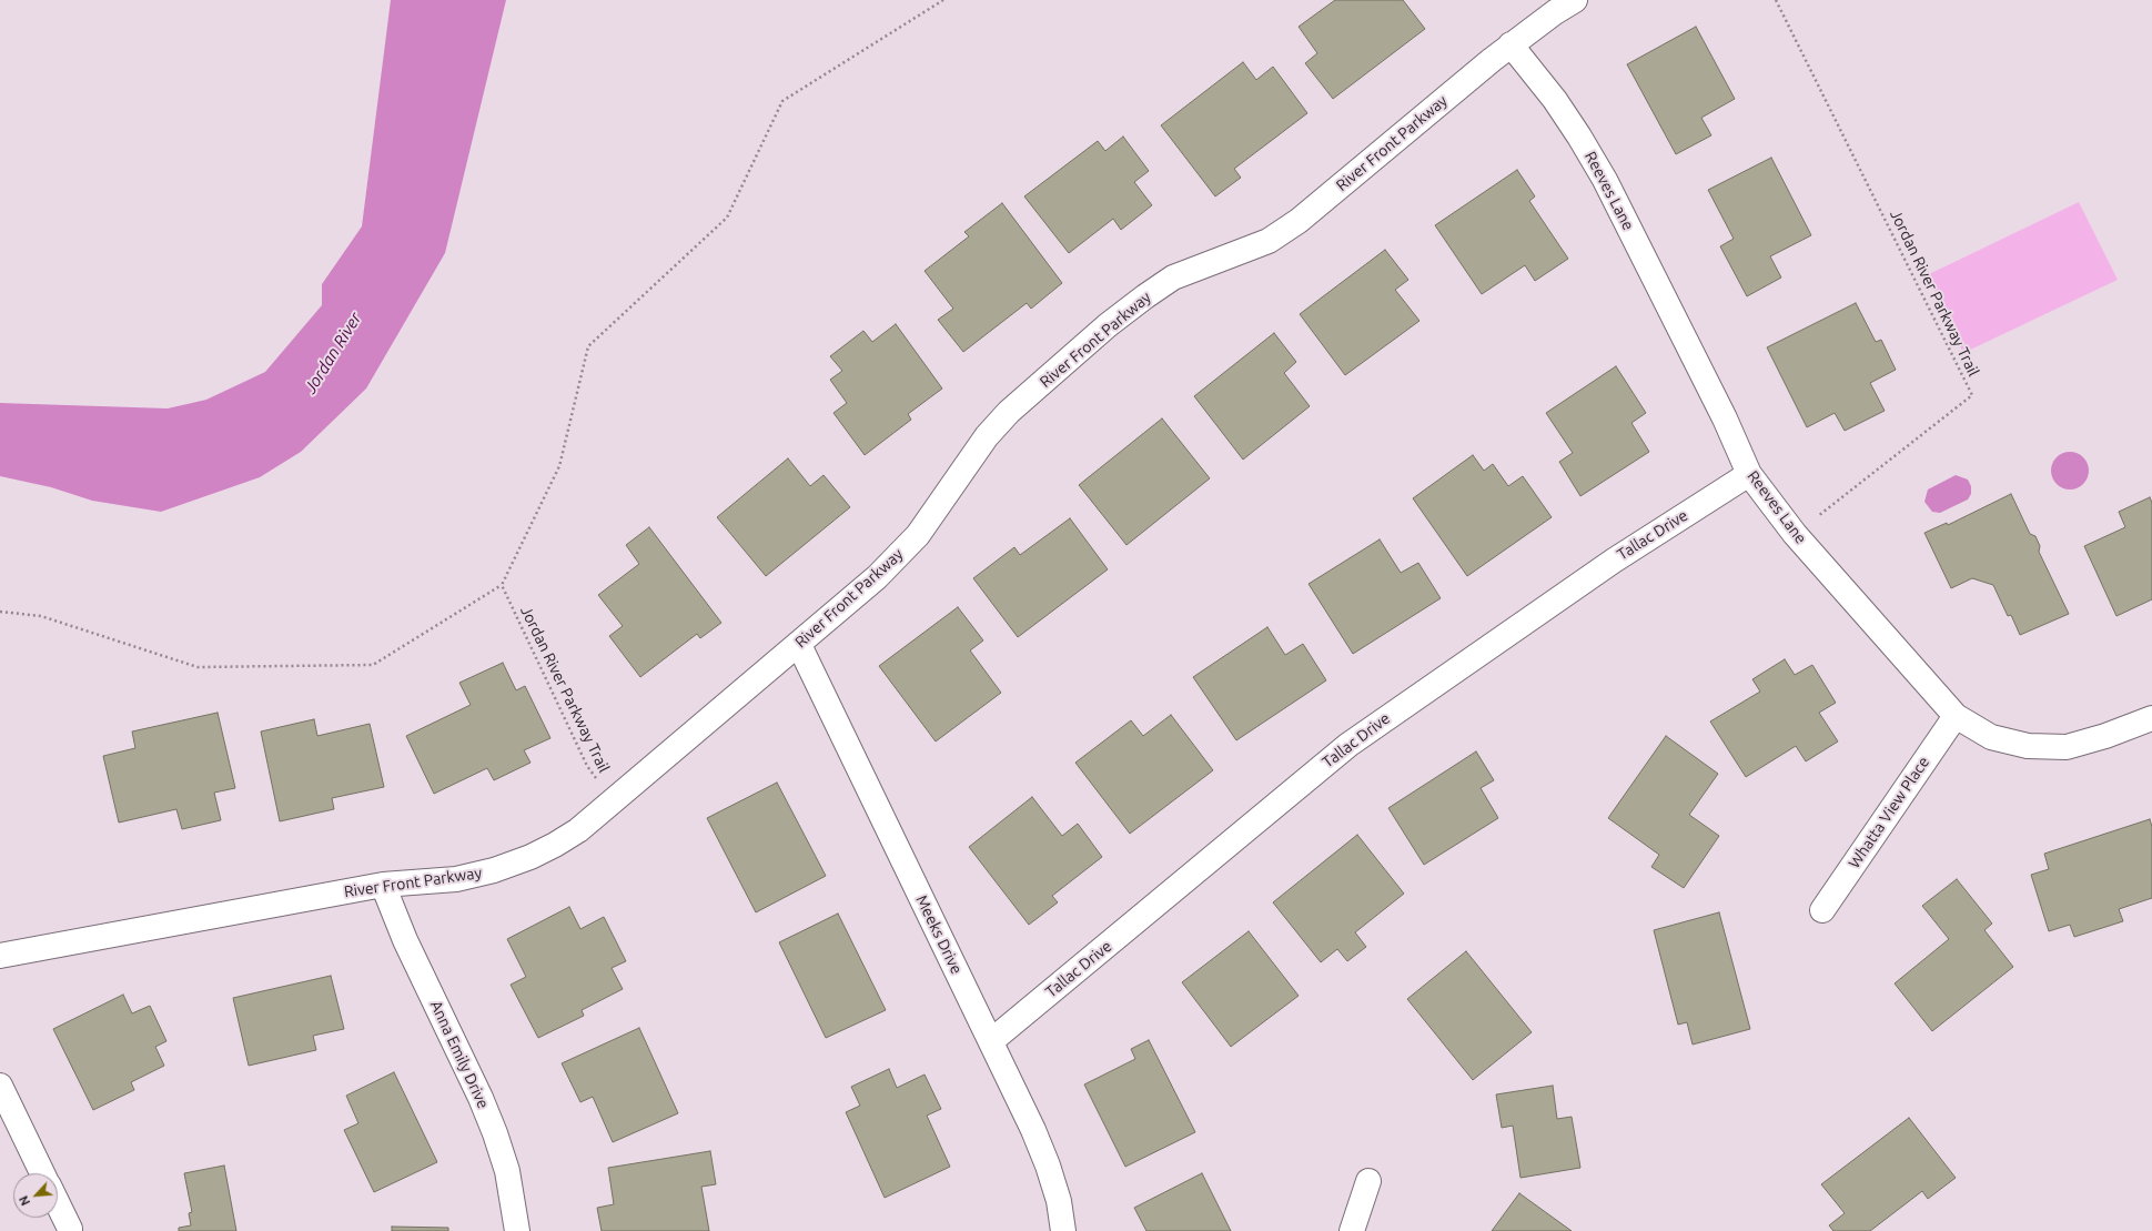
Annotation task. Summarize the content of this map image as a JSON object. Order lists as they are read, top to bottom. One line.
{"streets":{"street":["River Front Parkway","Reeves Lane","Tallac Drive","Whatta View Place","Meeks Drive","Anna Emily Drive"],"path":["Jordan River Parkway Trail"]},"crossings":[["River Front Parkway","Reeves Lane"],["River Front Parkway","Jordan River Parkway Trail"],["River Front Parkway","Meeks Drive"],["River Front Parkway","Anna Emily Drive"],["Reeves Lane","Jordan River Parkway Trail"],["Reeves Lane","Tallac Drive"],["Reeves Lane","Whatta View Place"],["Tallac Drive","Meeks Drive"]],"water":["Jordan River"],"north":"bottom left"}
